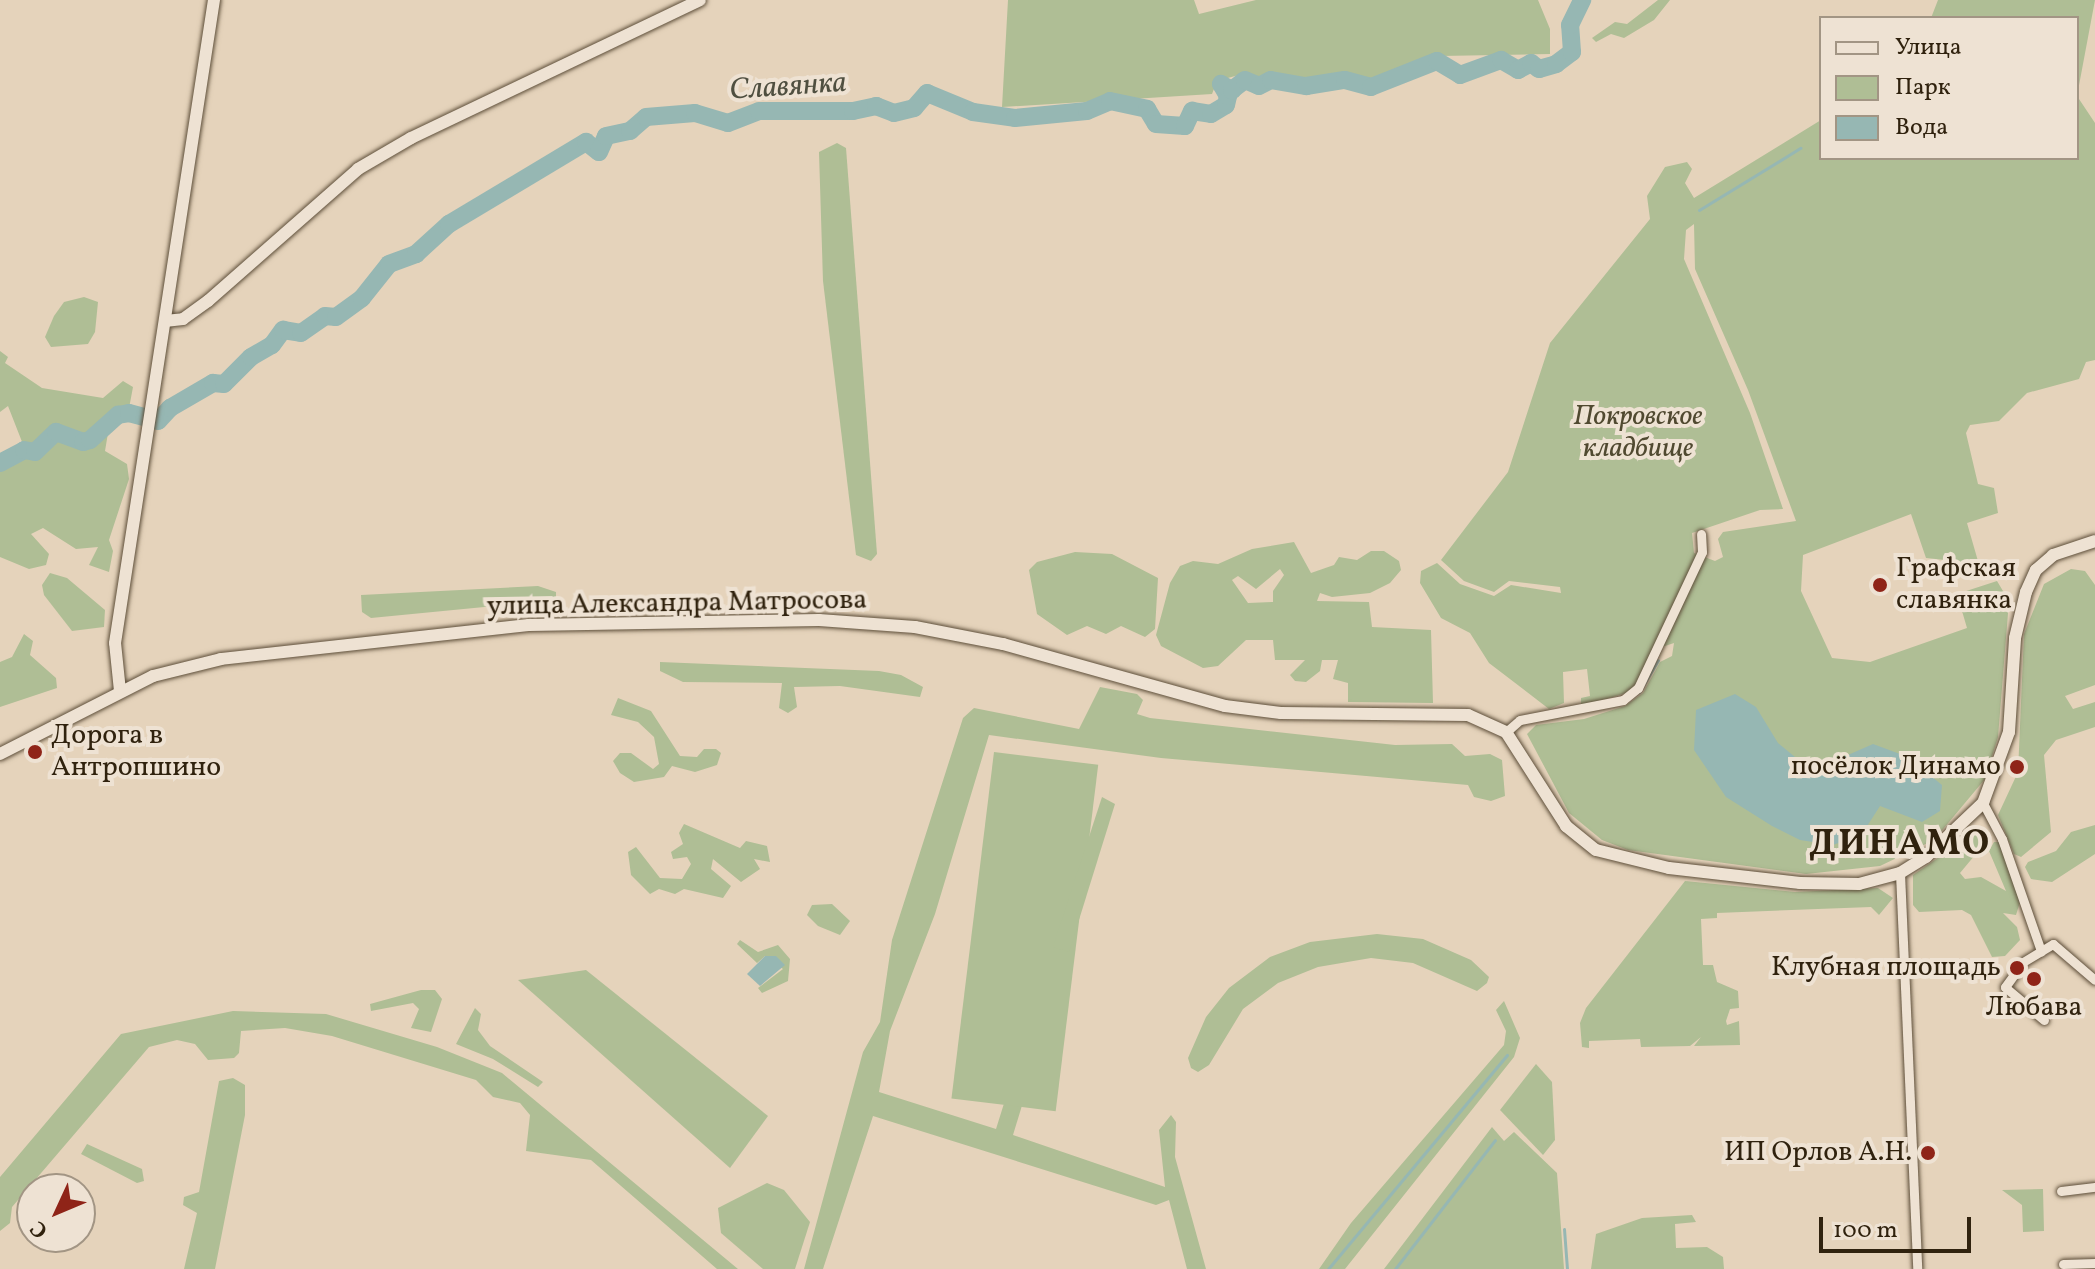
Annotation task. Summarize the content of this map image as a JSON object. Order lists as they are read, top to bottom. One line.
{"streets":{"main road":["улица Александра Матросова"]},"districts":["ДИНАМО"],"water":["Славянка"],"parks":["Покровское кладбище"],"places":["Графская славянка","Дорога в Антропшино","посёлок Динамо","Клубная площадь","Любава","ИП Орлов А.Н."],"legend":["Улица","Парк","Вода"],"scale_bar":"100 m","north":"bottom left"}
